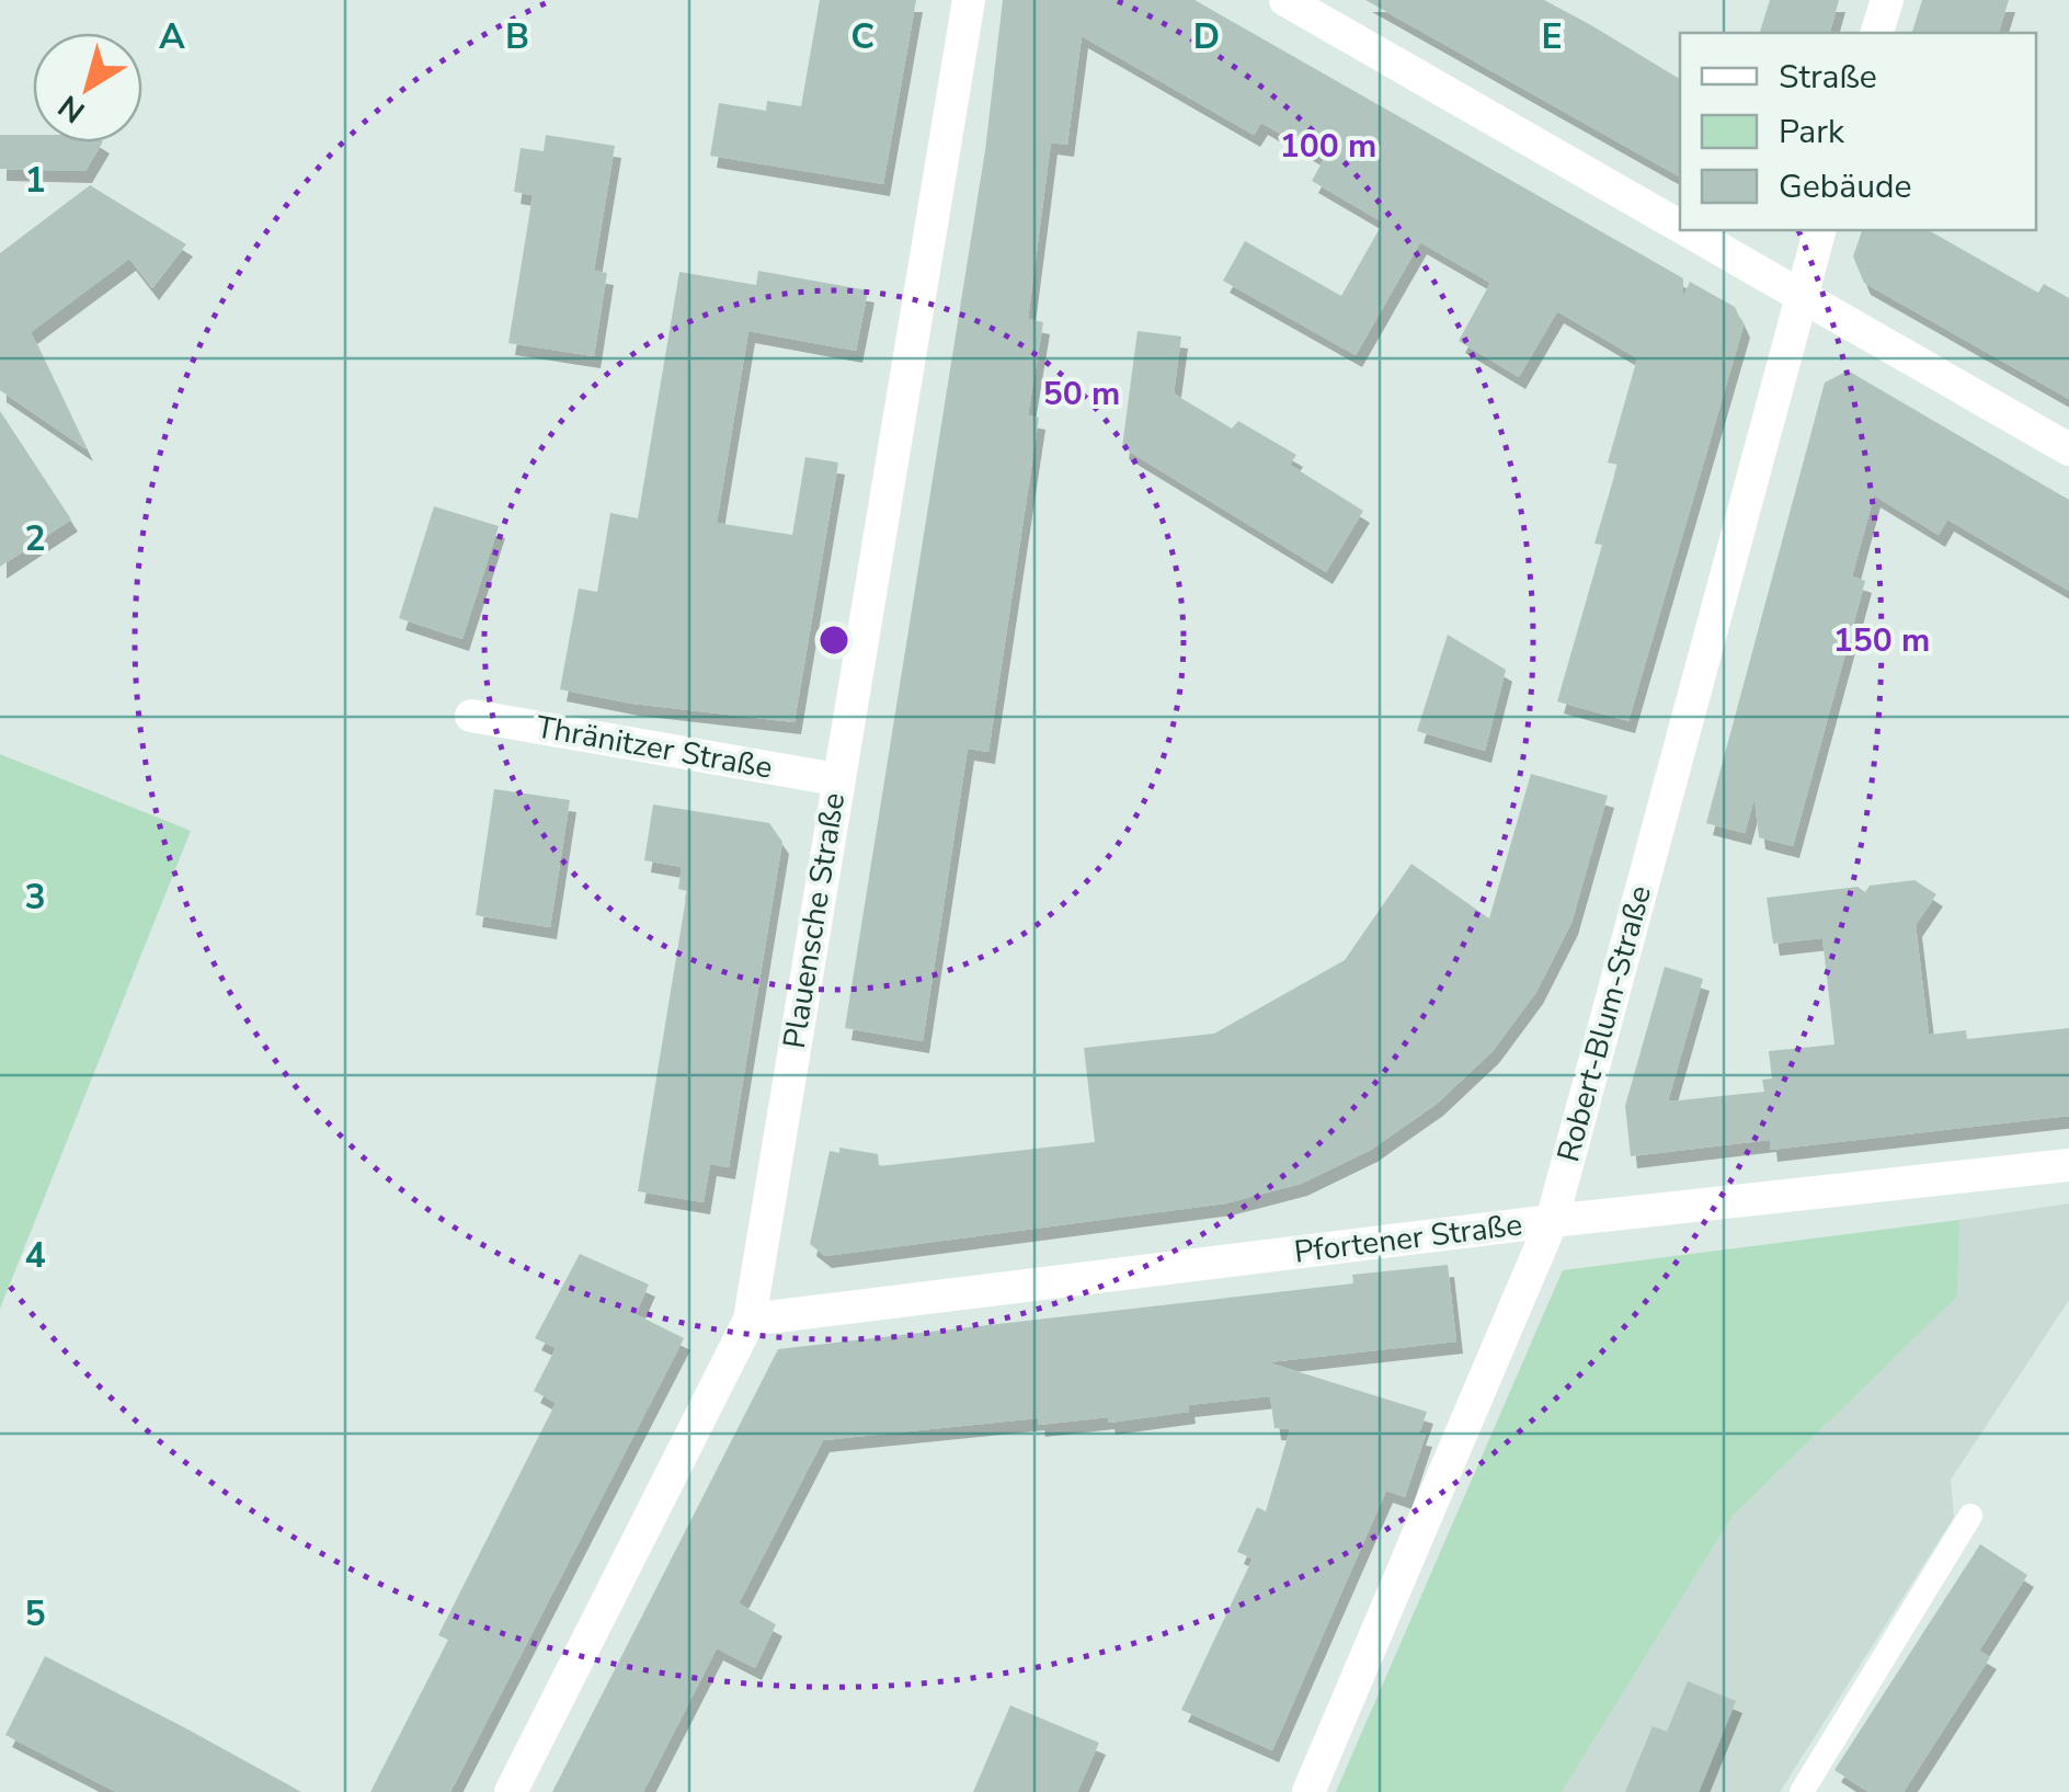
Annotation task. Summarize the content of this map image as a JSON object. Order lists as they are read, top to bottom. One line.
{"streets":{"street":["Thränitzer Straße","Plauensche Straße","Robert-Blum-Straße","Pfortener Straße"]},"crossings":[["Thränitzer Straße","Plauensche Straße"],["Plauensche Straße","Pfortener Straße"],["Robert-Blum-Straße","Pfortener Straße"]],"legend":["Straße","Park","Gebäude"],"north":"bottom left","grid":{"columns":["A","B","C","D","E"],"rows":["1","2","3","4","5"]},"rings":["100 m","50 m","150 m"]}
